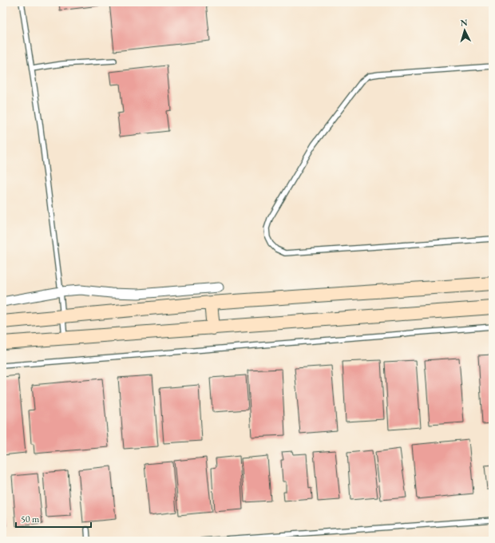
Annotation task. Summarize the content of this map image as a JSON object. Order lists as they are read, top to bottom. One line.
{"scale_bar":"50 m","north":"top"}
